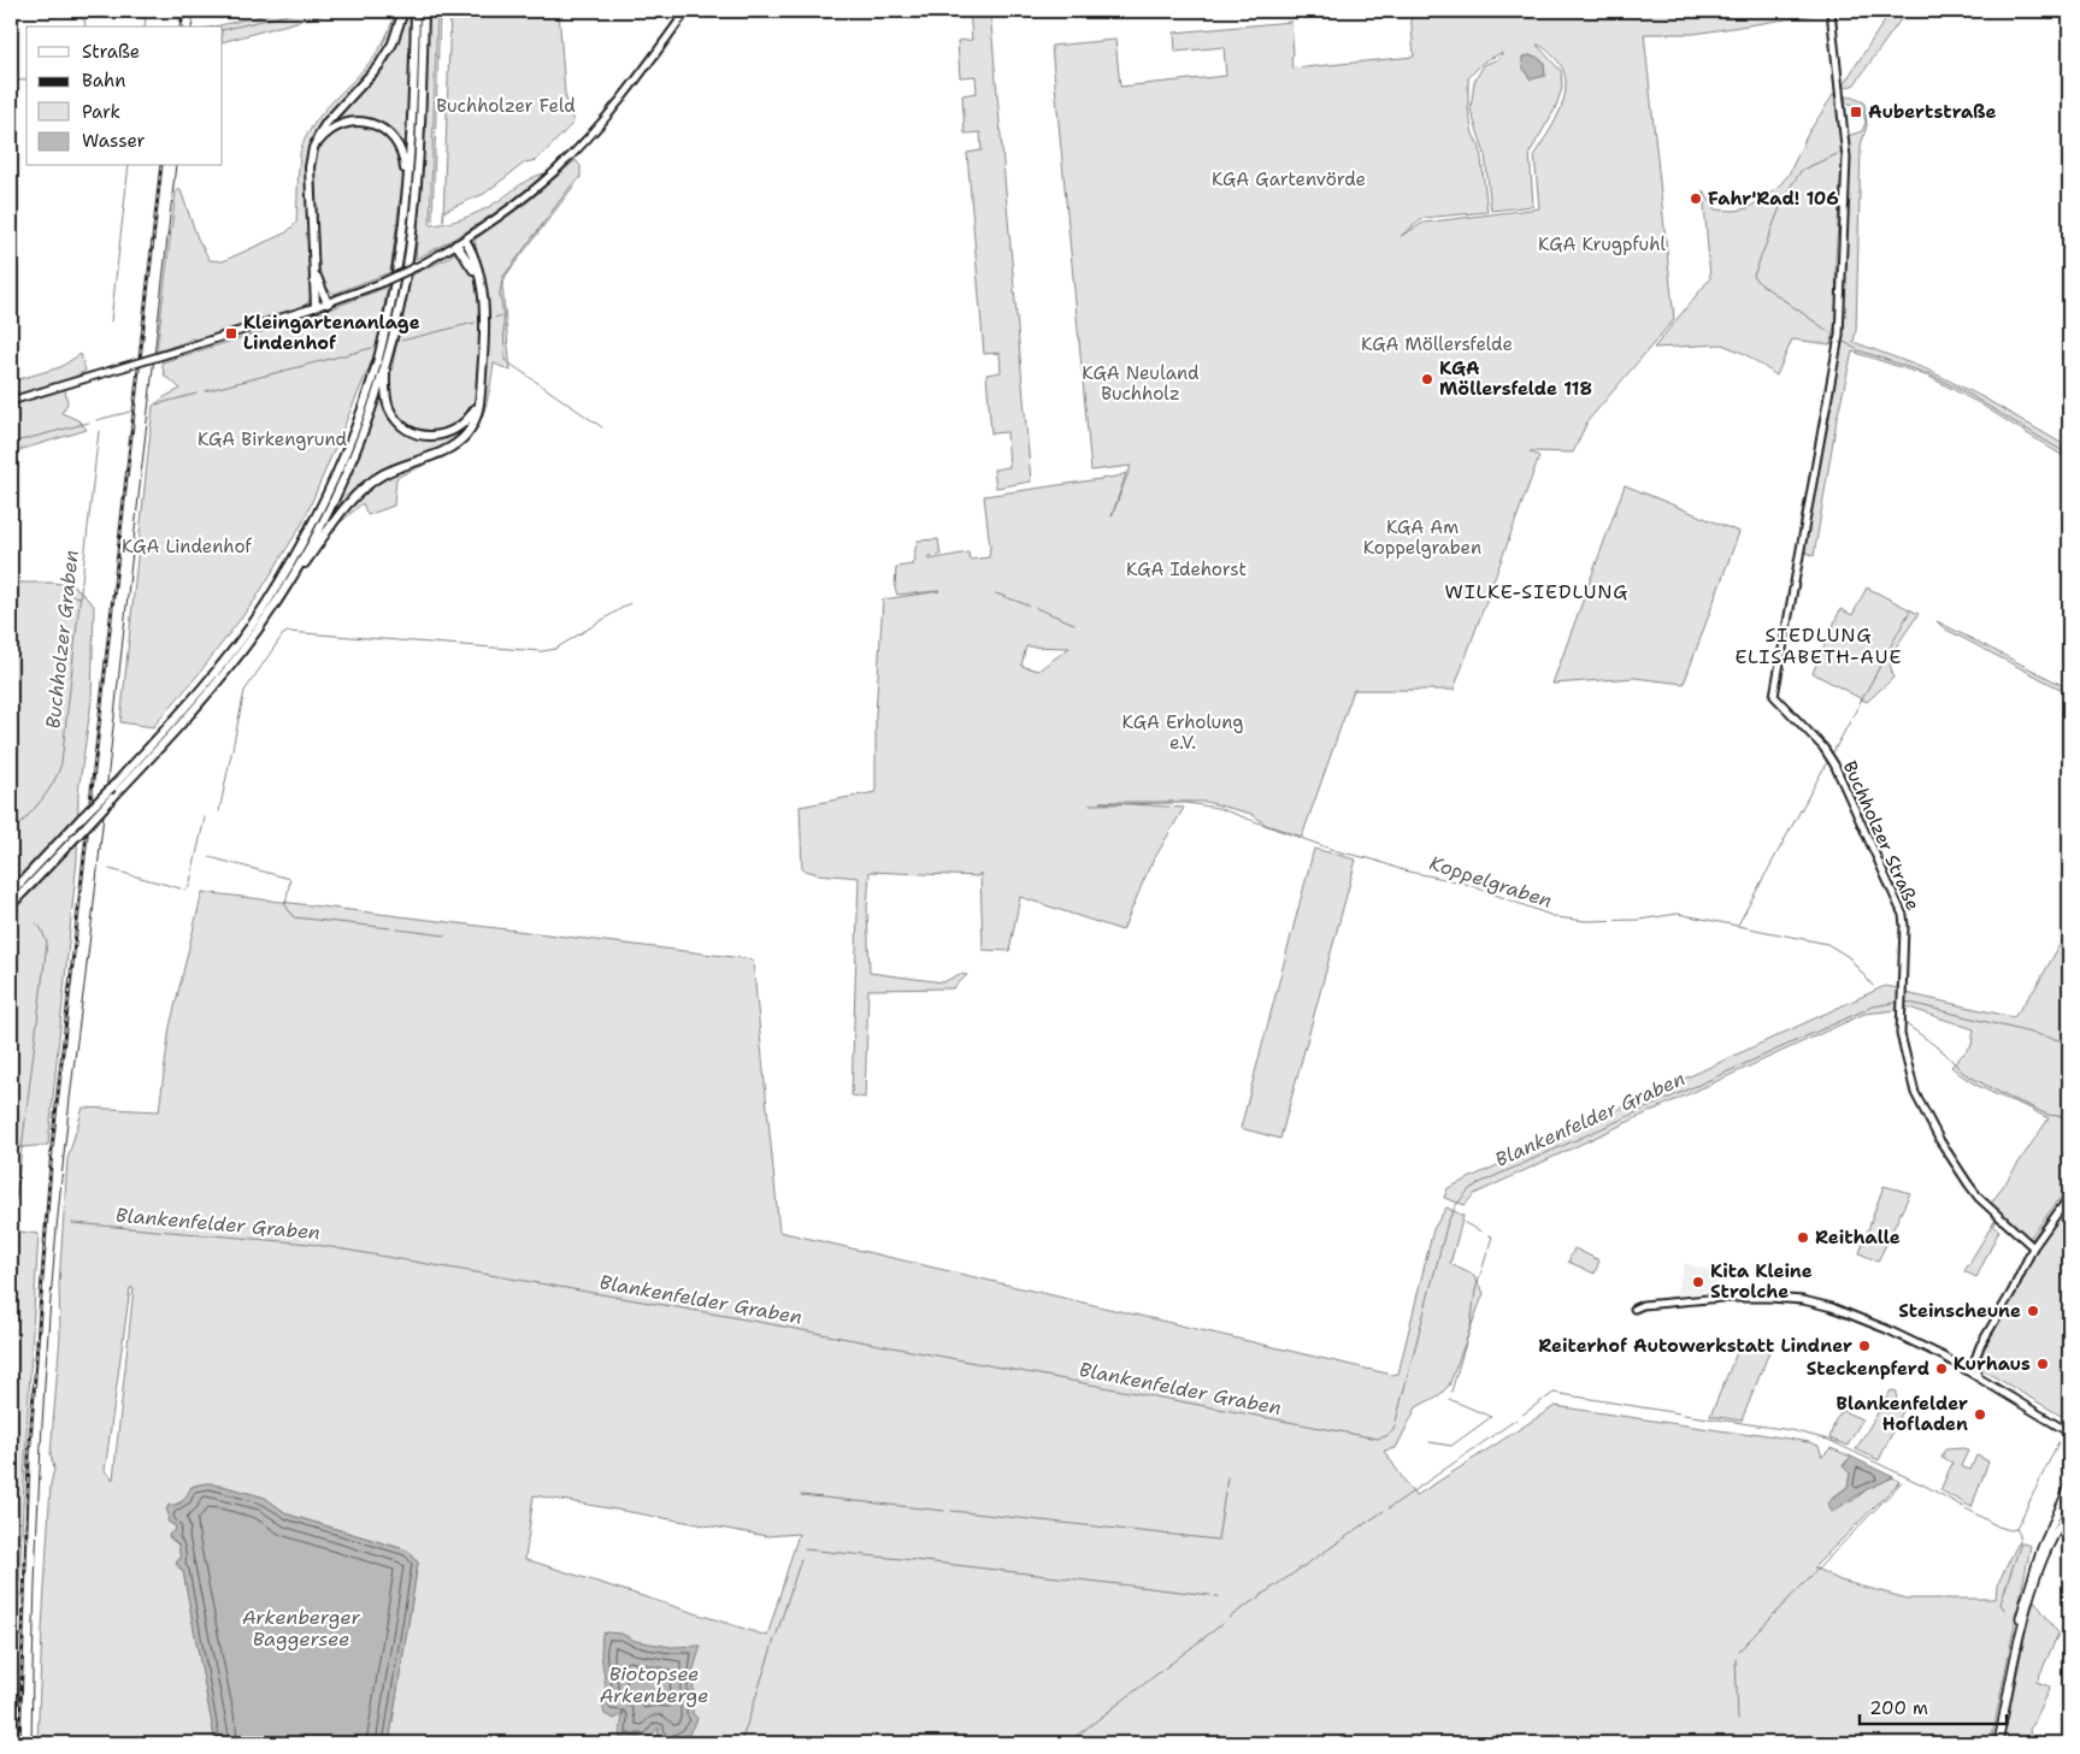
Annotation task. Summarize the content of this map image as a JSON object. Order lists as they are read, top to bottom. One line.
{"streets":{"street":["Buchholzer Straße"]},"districts":["WILKE-SIEDLUNG","SIEDLUNG ELISABETH-AUE"],"water":["Buchholzer Graben","Koppelgraben","Blankenfelder Graben","Arkenberger Baggersee","Biotopsee Arkenberge"],"parks":["Buchholzer Feld","KGA Gartenvörde","KGA Krugpfuhl","KGA Möllersfelde","KGA Neuland Buchholz","KGA Birkengrund","KGA Am Koppelgraben","KGA Lindenhof","KGA Idehorst","KGA Erholung e.V."],"places":{"transit":["Aubertstraße","Kleingartenanlage Lindenhof"],"other":["Fahr'Rad! 106","KGA Möllersfelde 118","Reithalle","Kita Kleine Strolche","Steinscheune","Reiterhof Autowerkstatt Lindner","Kurhaus","Steckenpferd","Blankenfelder Hofladen"]},"legend":["Straße","Bahn","Park","Wasser"],"scale_bar":"200 m"}
